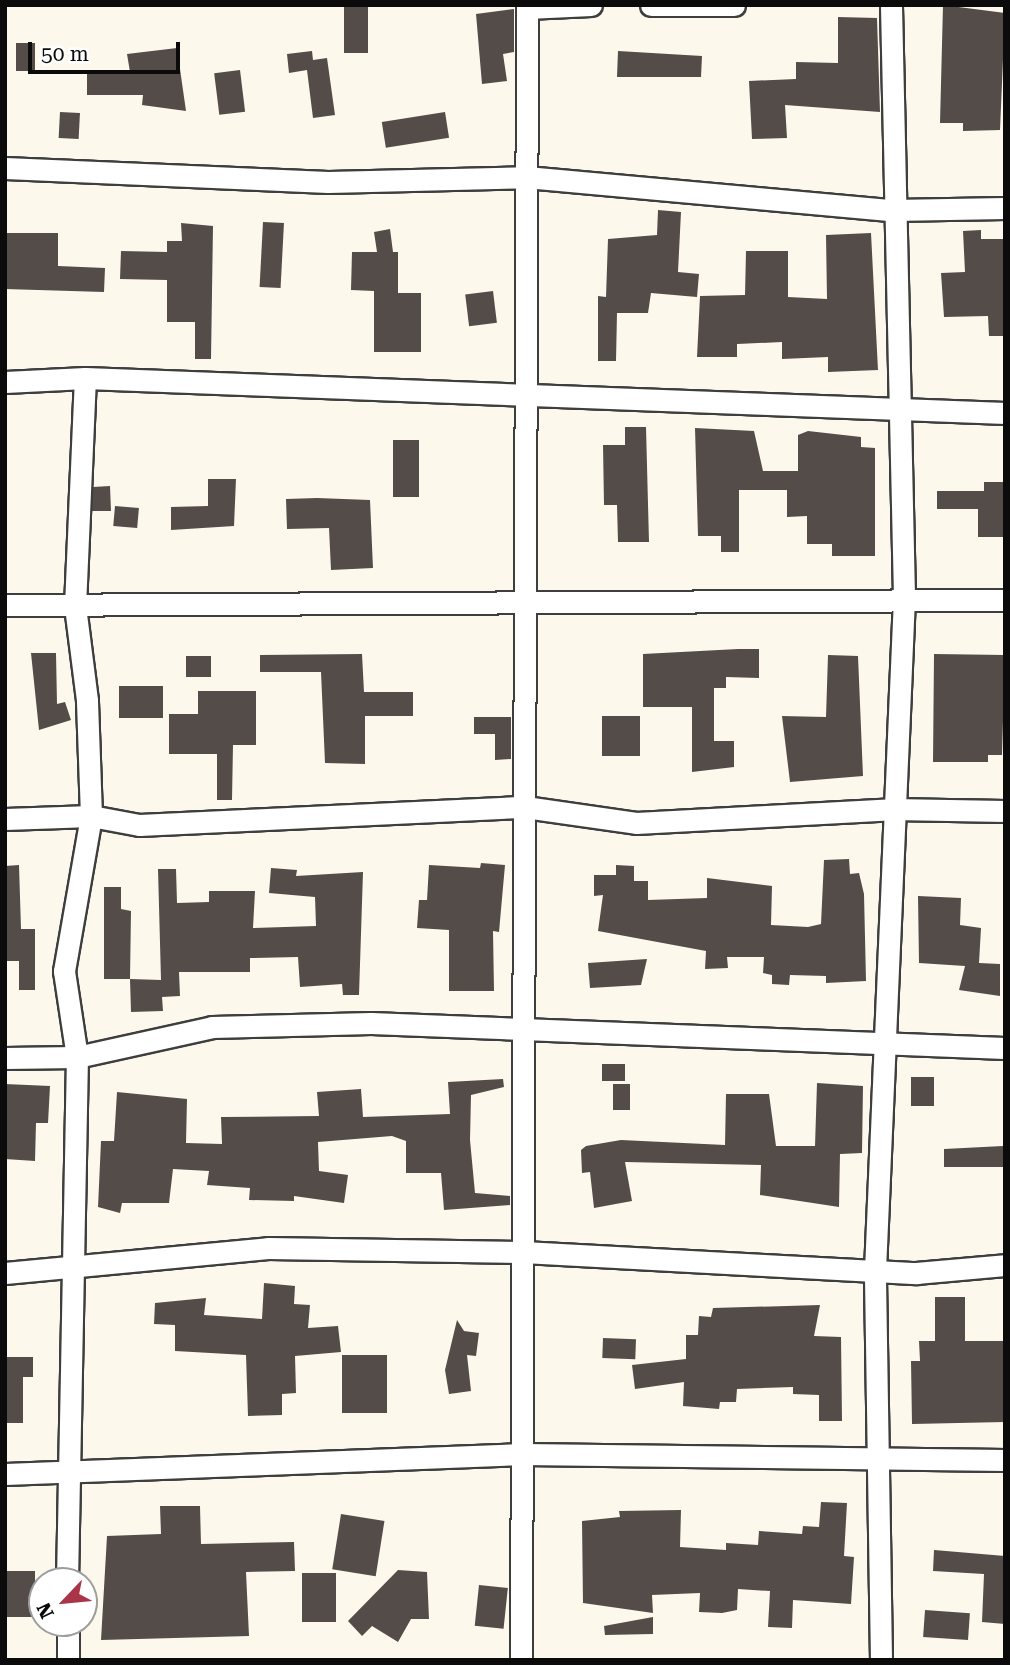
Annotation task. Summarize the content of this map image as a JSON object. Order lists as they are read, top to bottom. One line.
{"scale_bar":"50 m","north":"bottom left"}
